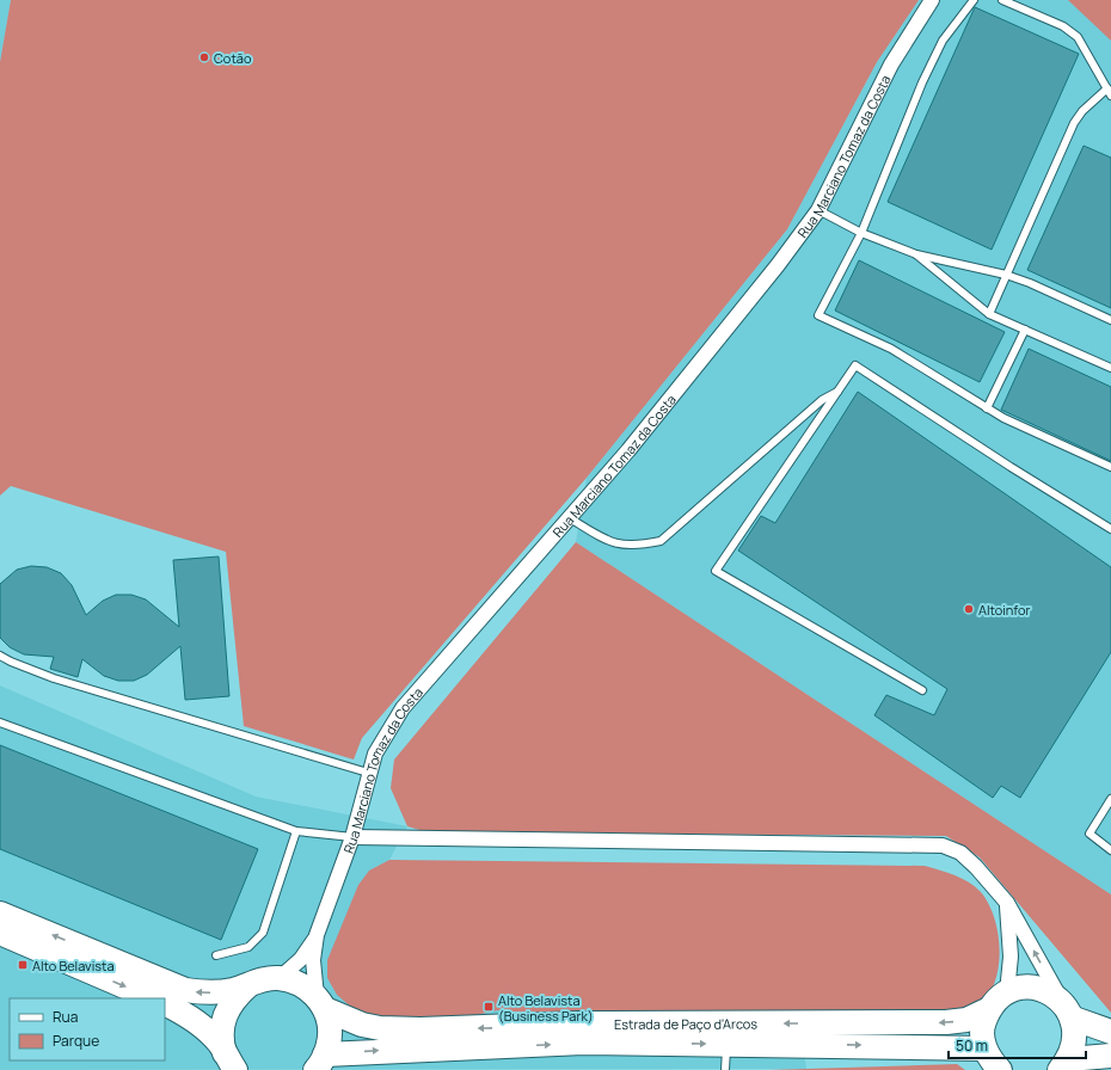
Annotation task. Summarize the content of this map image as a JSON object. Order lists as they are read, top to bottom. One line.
{"streets":{"main road":["Estrada de Paço d'Arcos"],"street":["Rua Marciano Tomaz da Costa"]},"crossings":[["Rua Marciano Tomaz da Costa","Estrada de Paço d'Arcos"]],"places":{"other":["Cotão","Altoinfor"],"transit":["Alto Belavista","Alto Belavista (Business Park)"]},"legend":["Rua","Parque"],"scale_bar":"50 m"}
